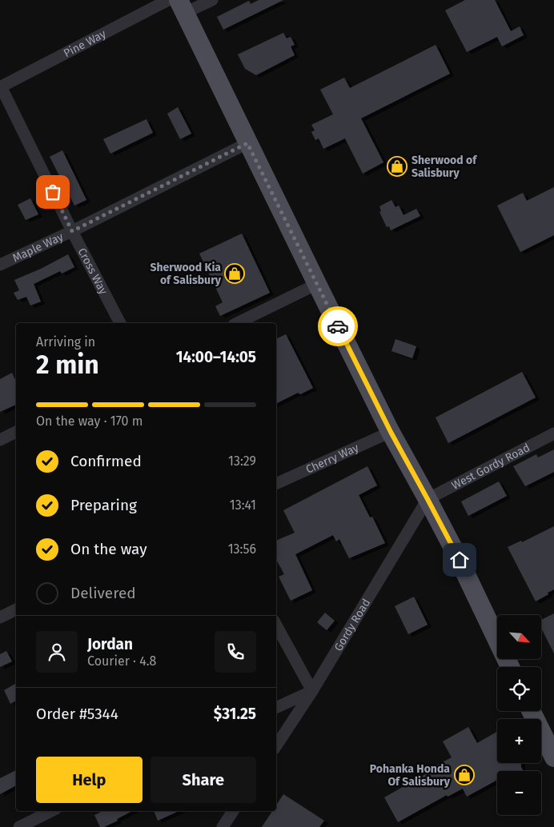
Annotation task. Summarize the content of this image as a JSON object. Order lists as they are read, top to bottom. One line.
{"streets":{"street":["Pine Way","Maple Way","Cross Way","Cherry Way","West Gordy Road","Gordy Road"]},"crossings":[["Pine Way","Cross Way"],["Maple Way","Cross Way"],["West Gordy Road","Gordy Road"]],"places":{"shop":["Sherwood of Salisbury","Sherwood Kia of Salisbury","Pohanka Honda Of Salisbury"]},"north":"bottom right","page":{"heading":["2 min","Arriving in","14:00–14:05"],"panel":["Jordan","Courier · 4.8","Order #5344","$31.25"],"bar":"On the way · 170 m","list":[["Confirmed","13:29"],["Preparing","13:41"],["On the way","13:56"],"Delivered"],"map_buttons":["+","−"],"buttons":["Help","Share"]}}
